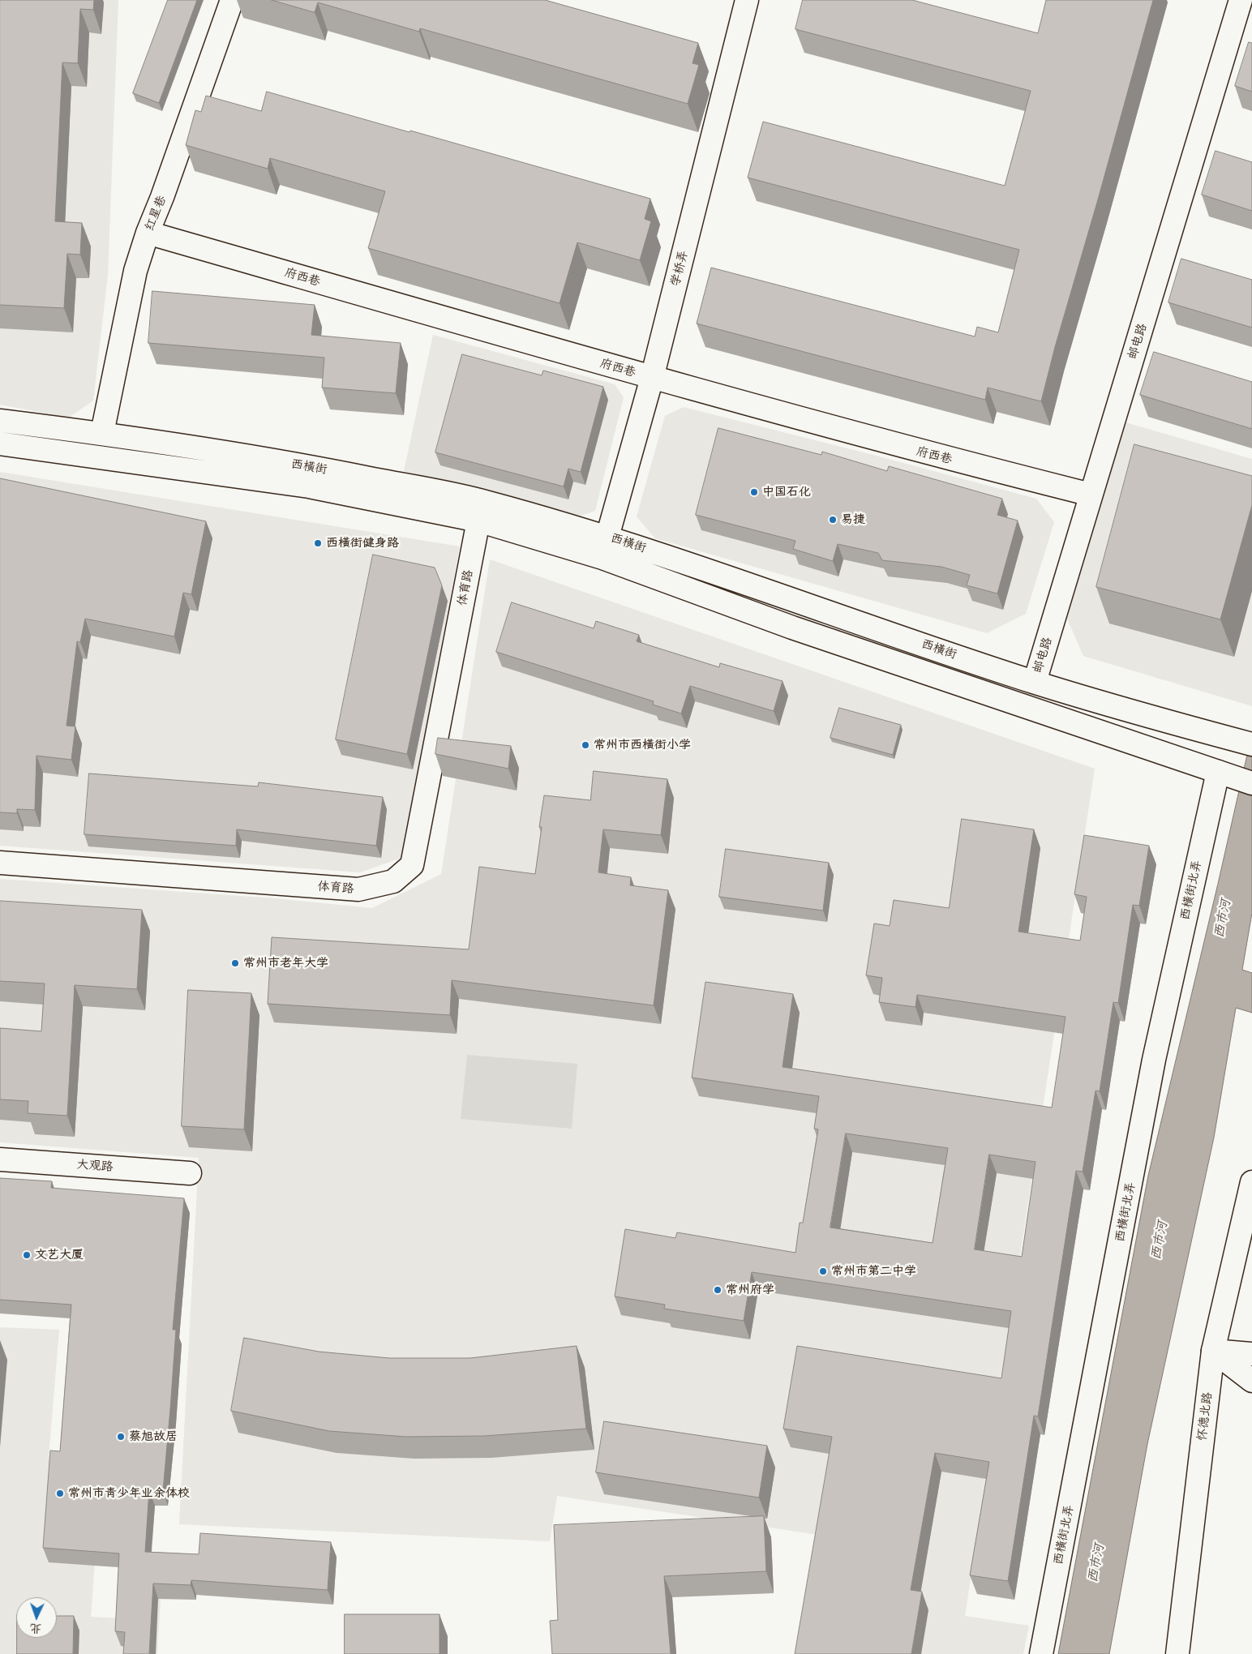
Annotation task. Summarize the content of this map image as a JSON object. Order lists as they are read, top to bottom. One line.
{"streets":{"street":["红星巷","学桥弄","府西巷","邮电路","西横街","体育路","西横街北弄","大观路","怀德北路"]},"crossings":[["红星巷","府西巷"],["红星巷","西横街"],["学桥弄","府西巷"],["学桥弄","西横街"],["府西巷","邮电路"],["邮电路","西横街"],["西横街","体育路"],["西横街","西横街北弄"]],"water":["西市河"],"places":["中国石化","易捷","西横街健身路","常州市西横街小学","常州市老年大学","文艺大厦","常州市第二中学","常州府学","蔡旭故居","常州市青少年业余体校"],"north":"bottom"}
